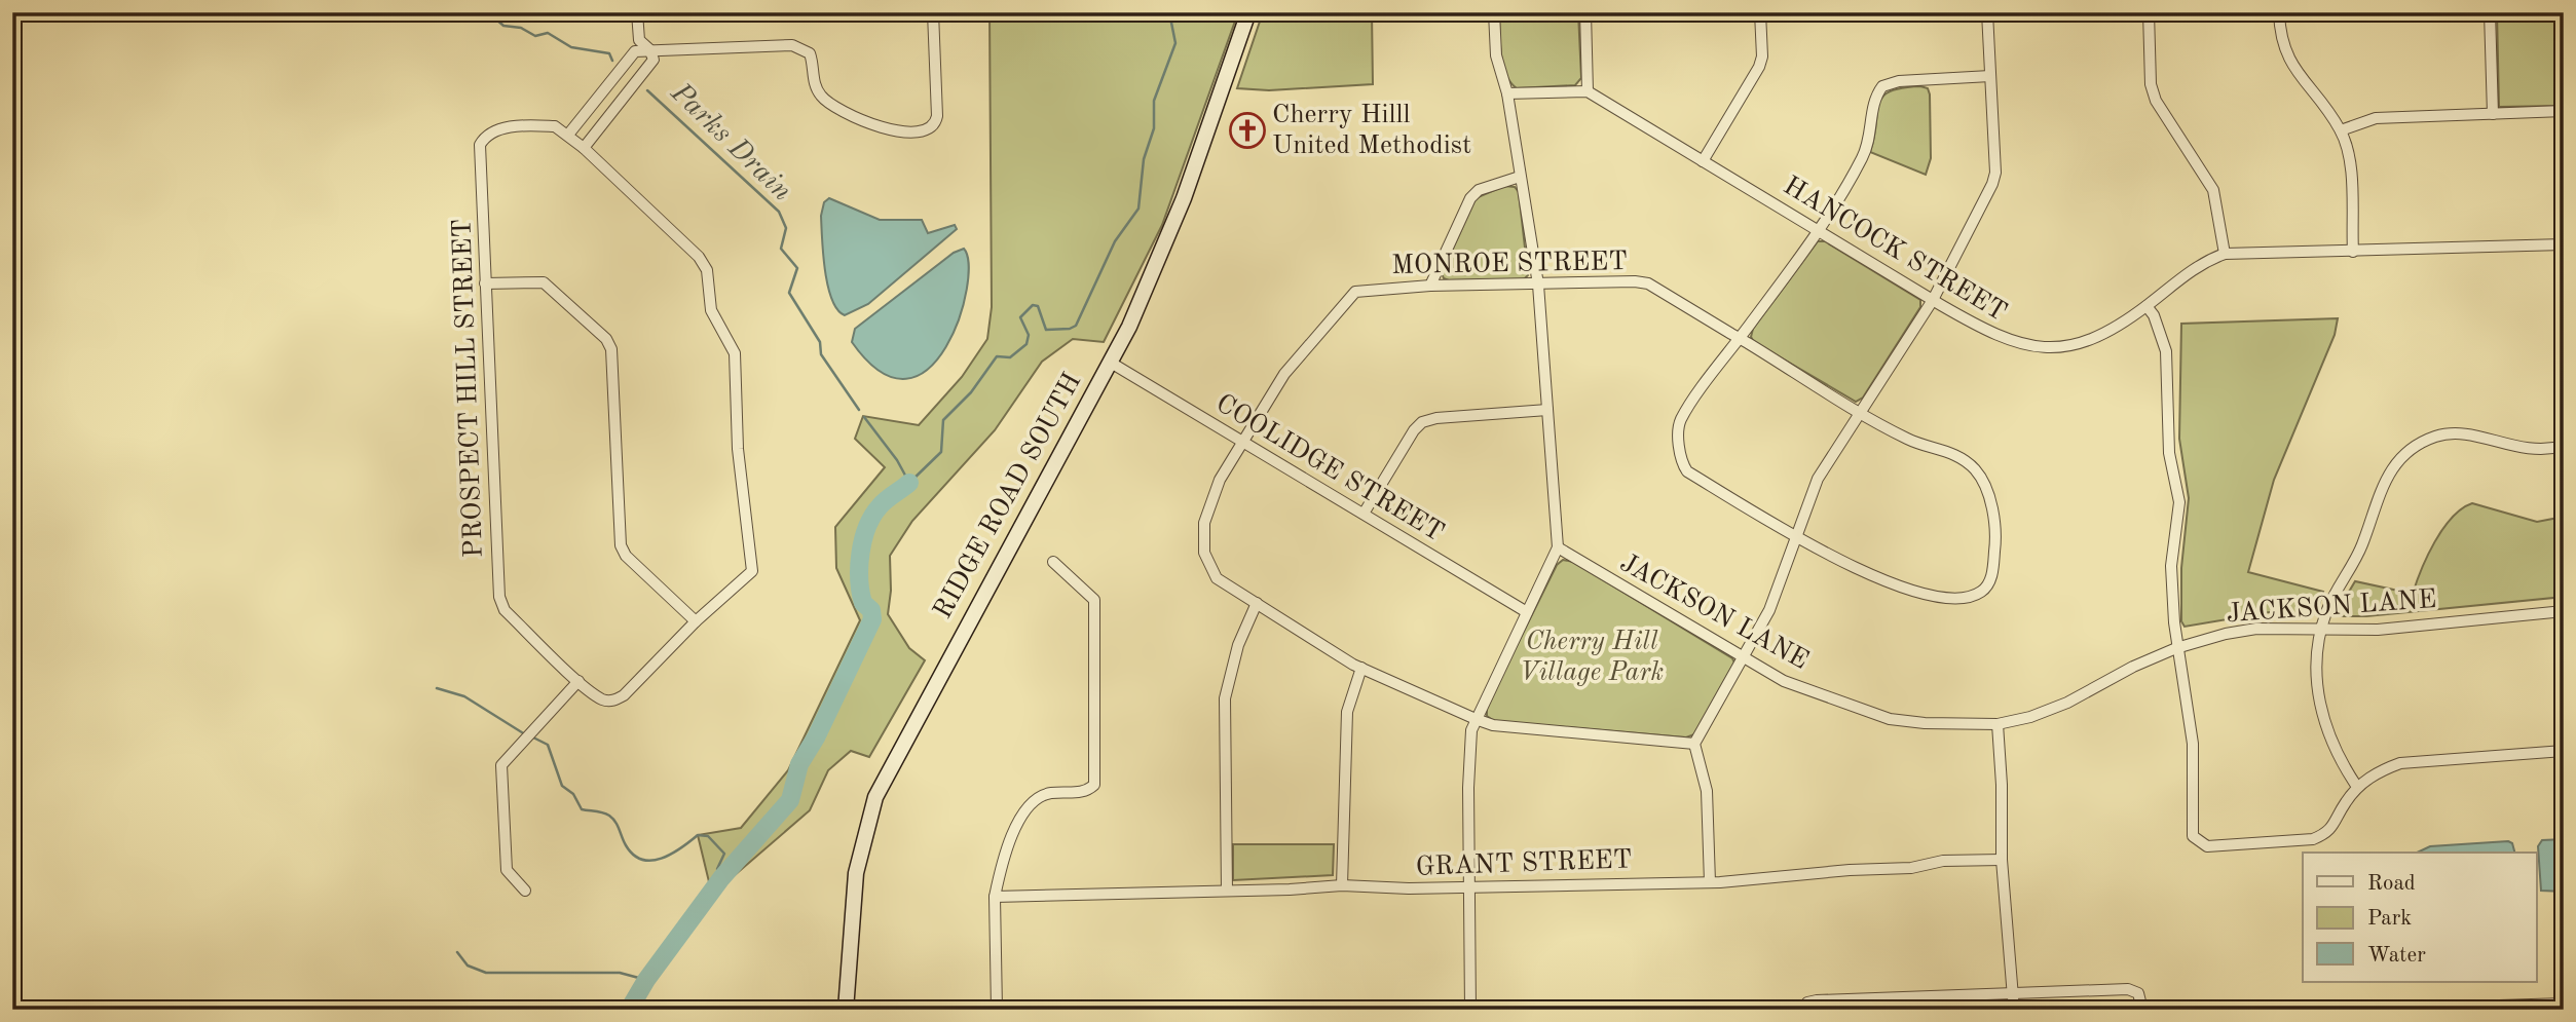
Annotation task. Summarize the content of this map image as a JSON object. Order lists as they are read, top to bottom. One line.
{"streets":{"main road":["RIDGE ROAD SOUTH"],"street":["HANCOCK STREET","MONROE STREET","PROSPECT HILL STREET","COOLIDGE STREET","JACKSON LANE","GRANT STREET"]},"crossings":[["MONROE STREET","COOLIDGE STREET"],["COOLIDGE STREET","RIDGE ROAD SOUTH"]],"water":["Parks Drain"],"parks":["Cherry Hill Village Park"],"places":{"church":["Cherry Hilll United Methodist"]},"legend":["Road","Park","Water"]}
